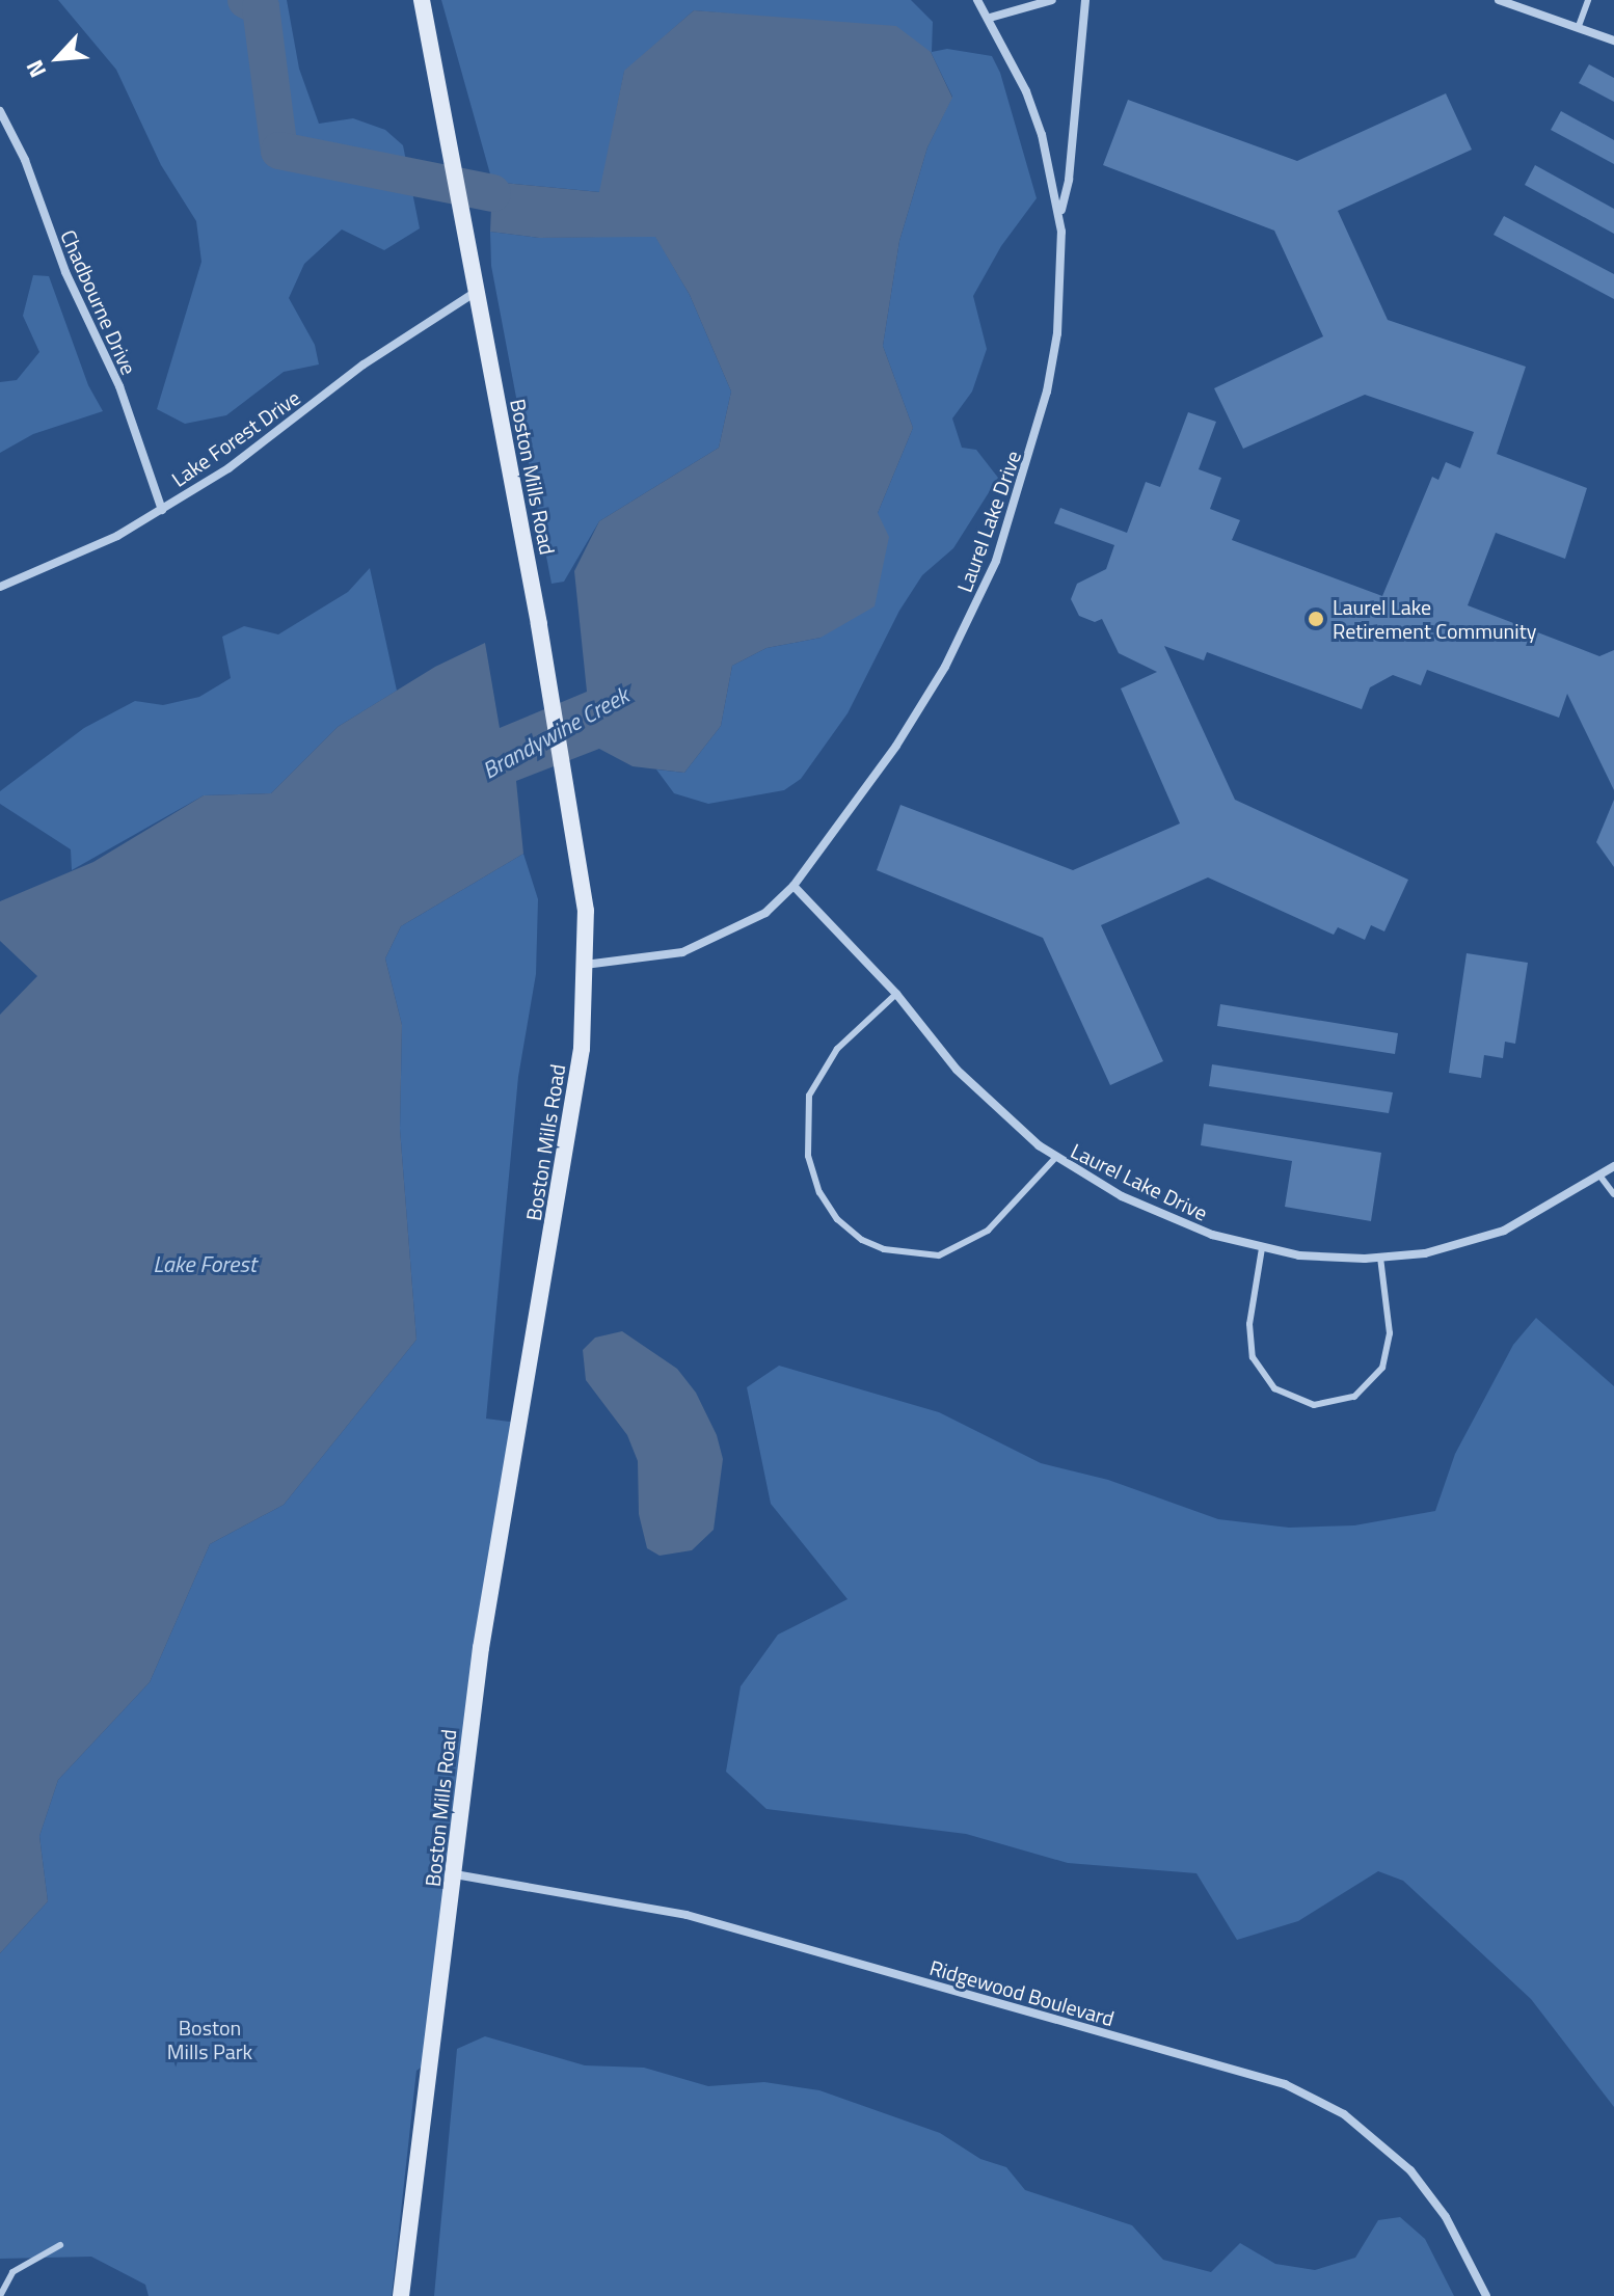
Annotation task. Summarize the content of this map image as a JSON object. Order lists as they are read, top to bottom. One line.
{"streets":{"street":["Chadbourne Drive","Lake Forest Drive","Boston Mills Road","Laurel Lake Drive","Ridgewood Boulevard"]},"crossings":[["Chadbourne Drive","Lake Forest Drive"],["Lake Forest Drive","Boston Mills Road"],["Boston Mills Road","Laurel Lake Drive"],["Boston Mills Road","Ridgewood Boulevard"]],"water":["Brandywine Creek","Lake Forest"],"parks":["Boston Mills Park"],"places":["Laurel Lake Retirement Community"],"north":"bottom left"}
